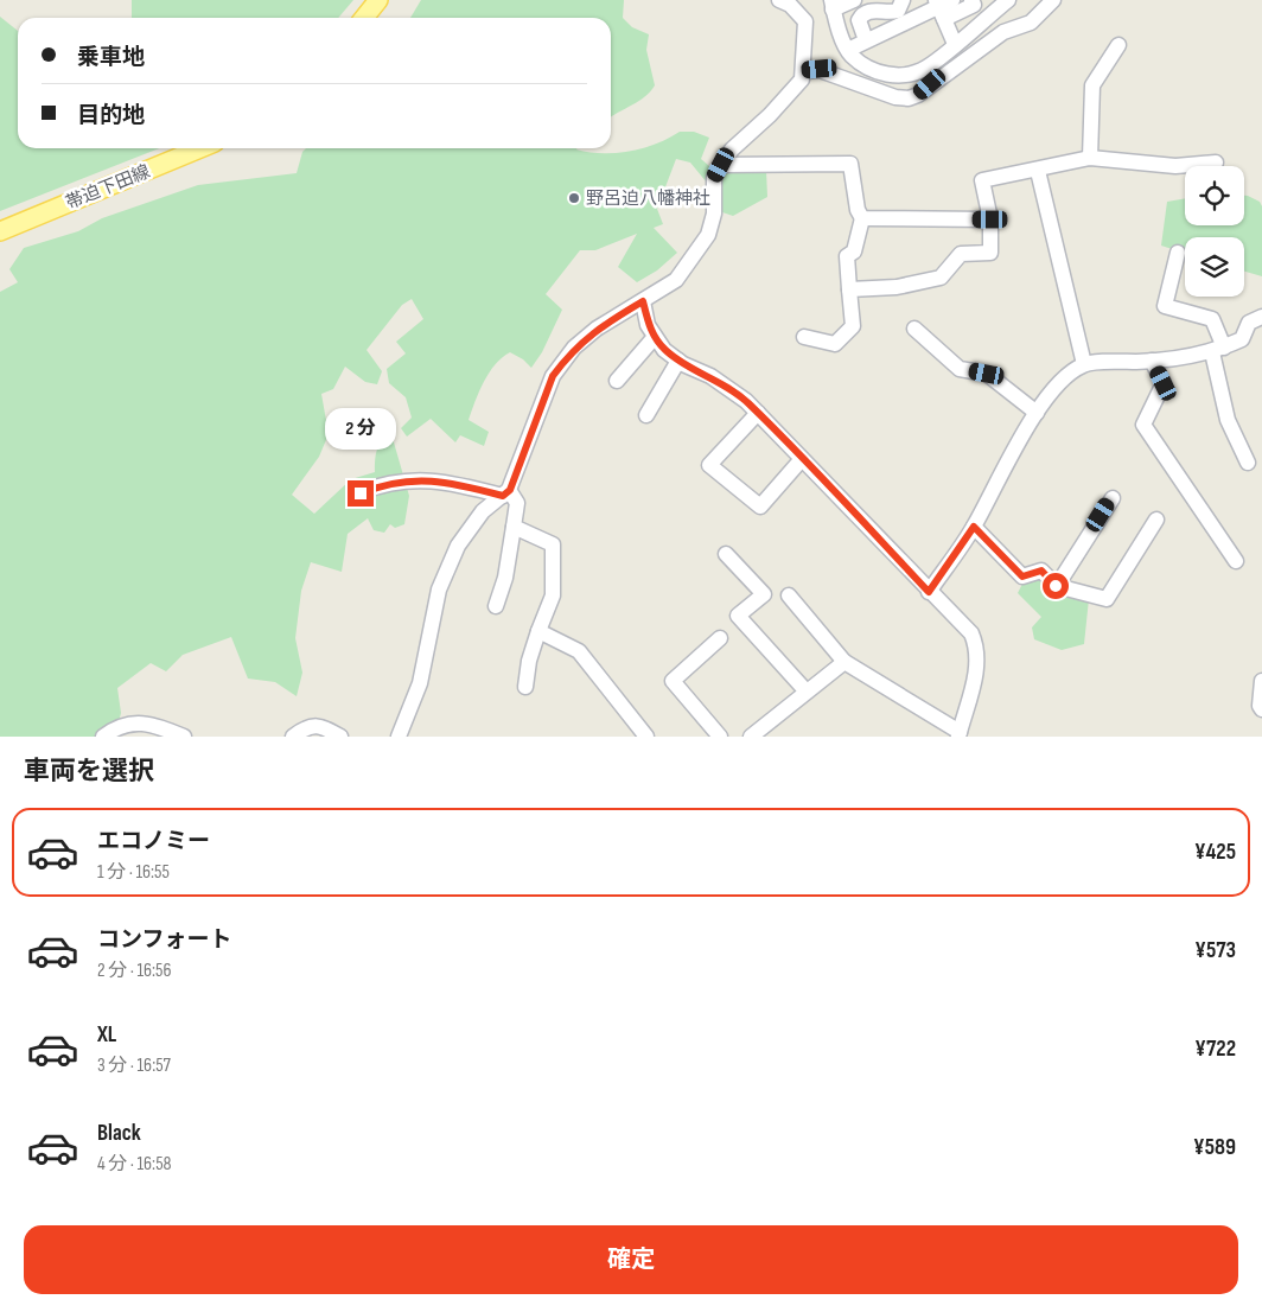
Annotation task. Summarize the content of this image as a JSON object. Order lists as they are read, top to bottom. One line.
{"streets":{"main road":["帯迫下田線"]},"places":["野呂迫八幡神社"],"page":{"banner":["乗車地","目的地"],"bubble":"2 分","heading":"車両を選択","list":[{"name":"エコノミー","note":"1 分 · 16:55","value":"¥425"},{"name":"コンフォート","note":"2 分 · 16:56","value":"¥573"},{"name":"XL","note":"3 分 · 16:57","value":"¥722"},{"name":"Black","note":"4 分 · 16:58","value":"¥589"}],"buttons":"確定"}}
